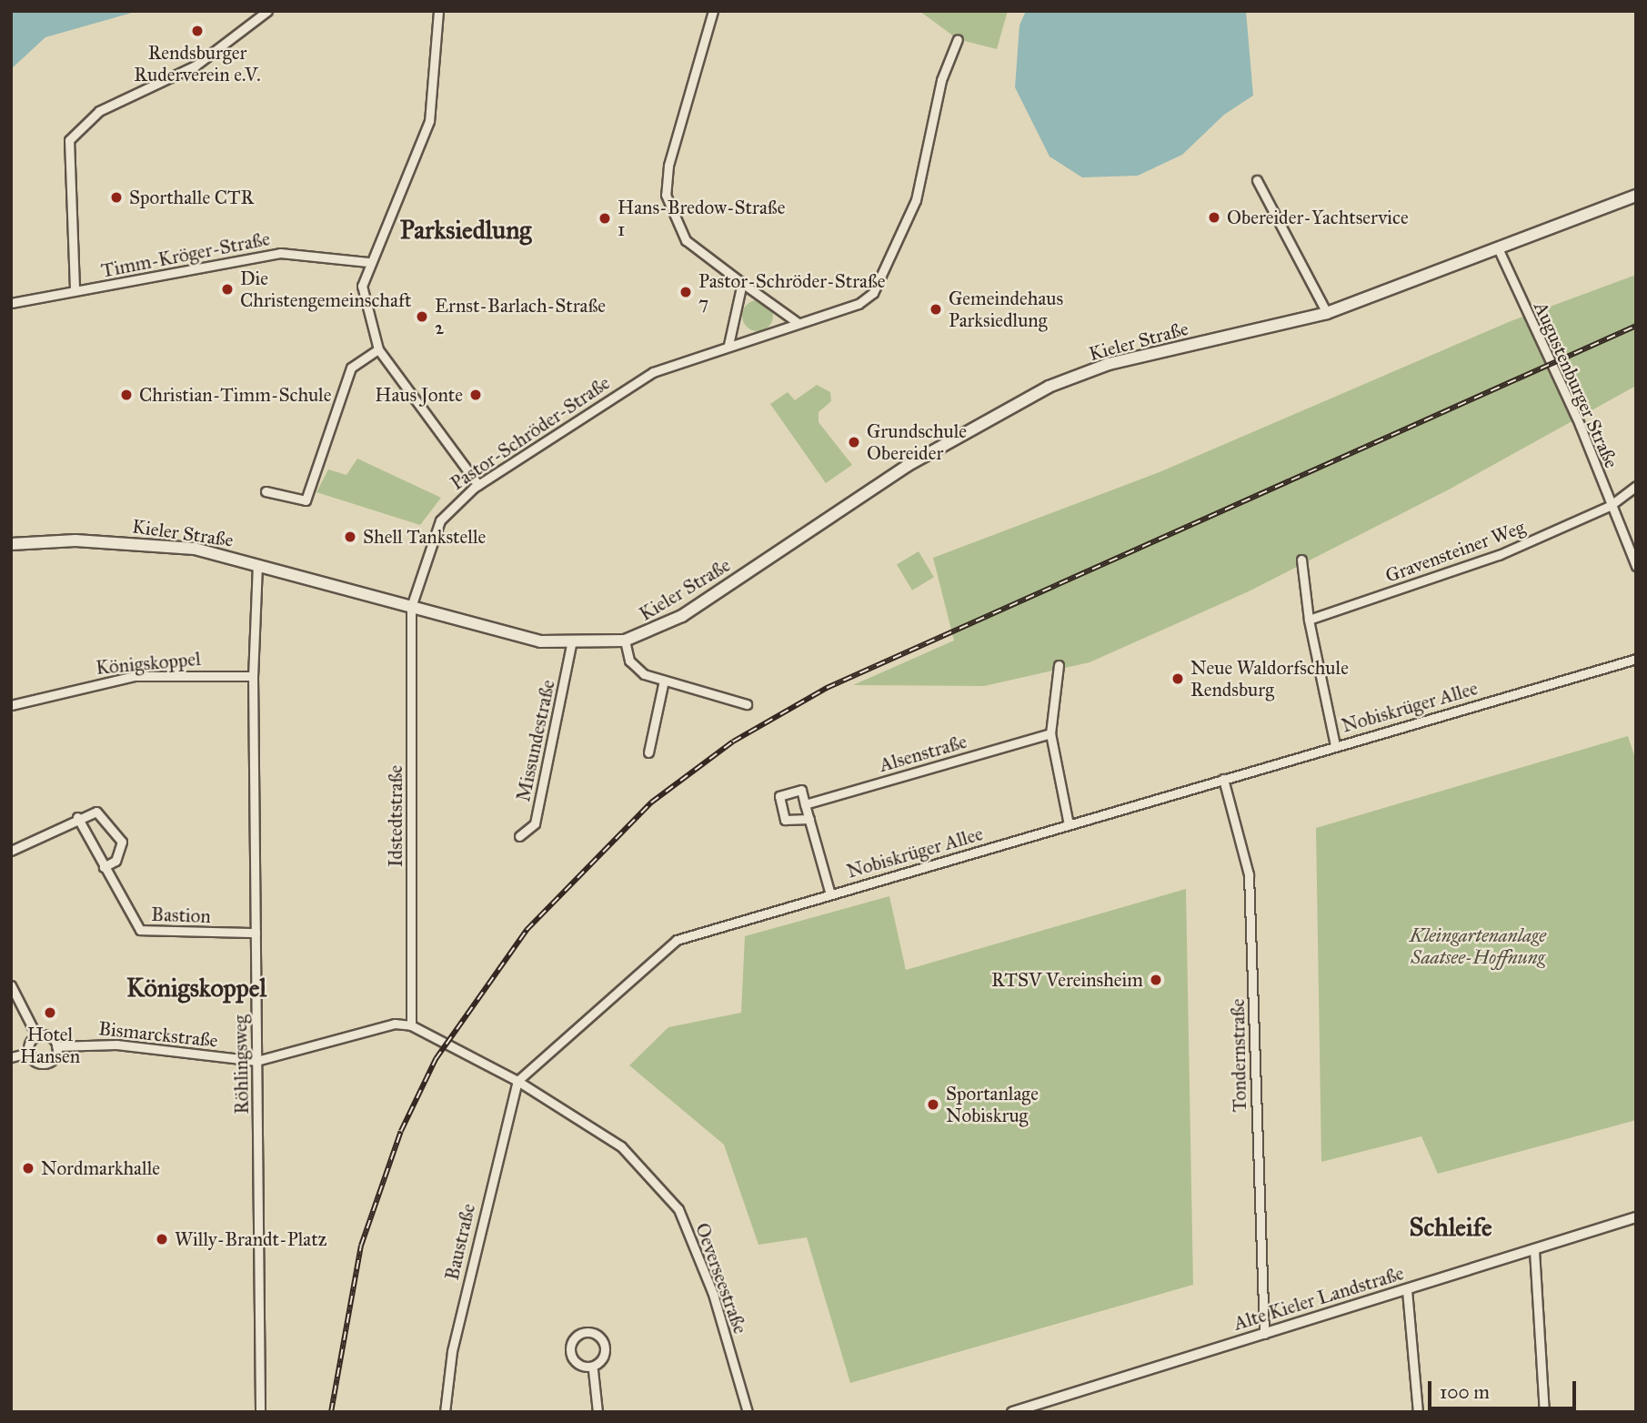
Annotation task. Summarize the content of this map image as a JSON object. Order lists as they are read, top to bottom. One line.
{"streets":{"main road":["Kieler Straße"],"street":["Timm-Kröger-Straße","Augustenburger Straße","Pastor-Schröder-Straße","Gravensteiner Weg","Königskoppel","Nobiskrüger Allee","Missundestraße","Alsenstraße","Idstedtstraße","Bastion","Bismarckstraße","Tondernstraße","Röhlingsweg","Baustraße","Oeverseestraße","Alte Kieler Landstraße"]},"crossings":[["Kieler Straße","Augustenburger Straße"],["Kieler Straße","Pastor-Schröder-Straße"],["Kieler Straße","Missundestraße"],["Kieler Straße","Idstedtstraße"],["Kieler Straße","Röhlingsweg"],["Augustenburger Straße","Gravensteiner Weg"],["Pastor-Schröder-Straße","Idstedtstraße"],["Königskoppel","Röhlingsweg"],["Nobiskrüger Allee","Tondernstraße"],["Nobiskrüger Allee","Baustraße"],["Nobiskrüger Allee","Oeverseestraße"],["Bastion","Röhlingsweg"],["Bismarckstraße","Röhlingsweg"],["Tondernstraße","Alte Kieler Landstraße"],["Baustraße","Oeverseestraße"]],"districts":["Parksiedlung","Königskoppel","Schleife"],"parks":["Kleingartenanlage Saatsee-Hoffnung"],"places":["Rendsburger Ruderverein e.V.","Sporthalle CTR","Obereider-Yachtservice","Hans-Bredow-Straße 1","Die Christengemeinschaft","Pastor-Schröder-Straße 7","Gemeindehaus Parksiedlung","Ernst-Barlach-Straße 2","Christian-Timm-Schule","Haus Jonte","Grundschule Obereider","Shell Tankstelle","Neue Waldorfschule Rendsburg","RTSV Vereinsheim","Hotel Hansen","Sportanlage Nobiskrug","Nordmarkhalle","Willy-Brandt-Platz"],"scale_bar":"100 m"}
